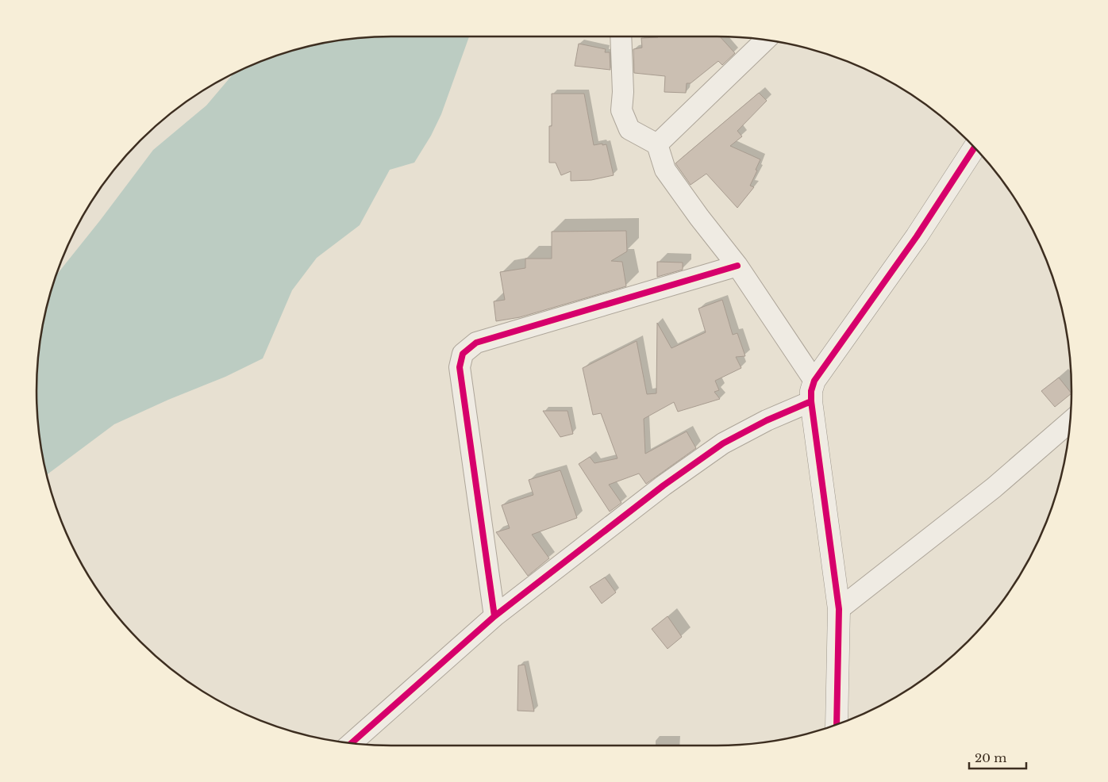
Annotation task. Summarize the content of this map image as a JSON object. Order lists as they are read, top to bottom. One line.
{"scale_bar":"20 m"}
